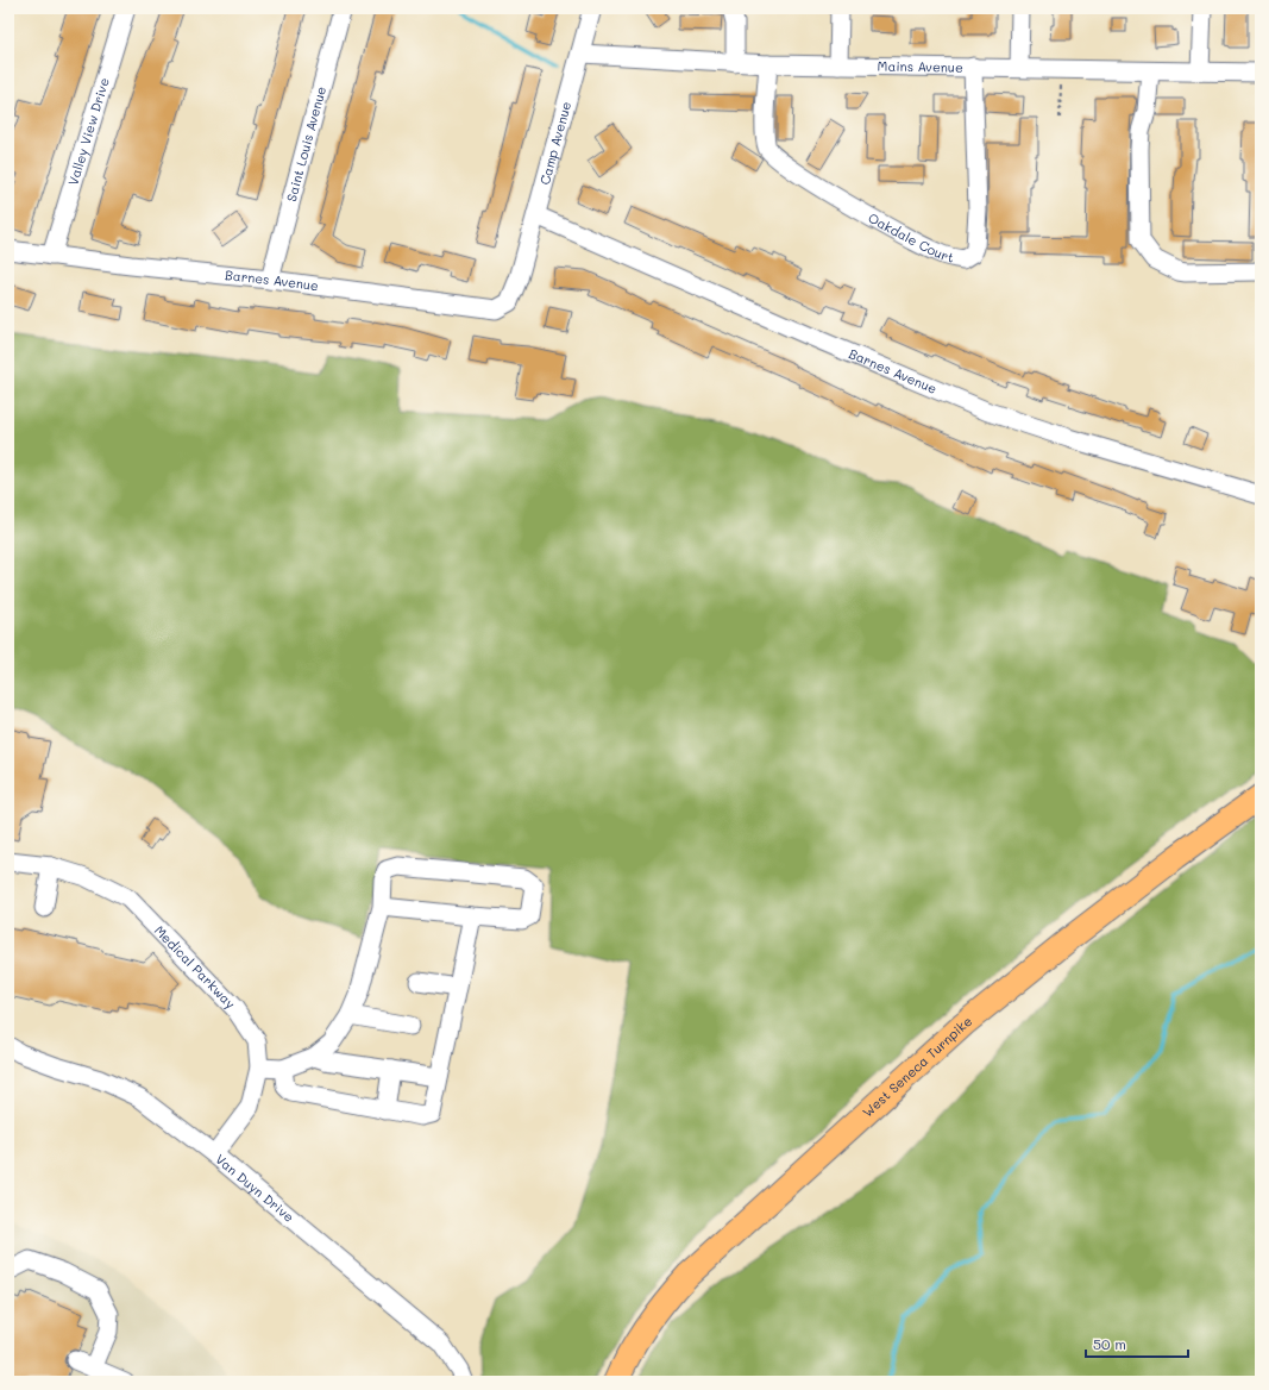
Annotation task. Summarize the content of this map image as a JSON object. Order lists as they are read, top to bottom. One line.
{"streets":{"main road":["West Seneca Turnpike"],"street":["Mains Avenue","Valley View Drive","Saint Louis Avenue","Camp Avenue","Oakdale Court","Barnes Avenue","Medical Parkway","Van Duyn Drive"]},"crossings":[["Mains Avenue","Camp Avenue"],["Mains Avenue","Oakdale Court"],["Valley View Drive","Barnes Avenue"],["Saint Louis Avenue","Barnes Avenue"],["Camp Avenue","Barnes Avenue"],["Medical Parkway","Van Duyn Drive"]],"scale_bar":"50 m"}
